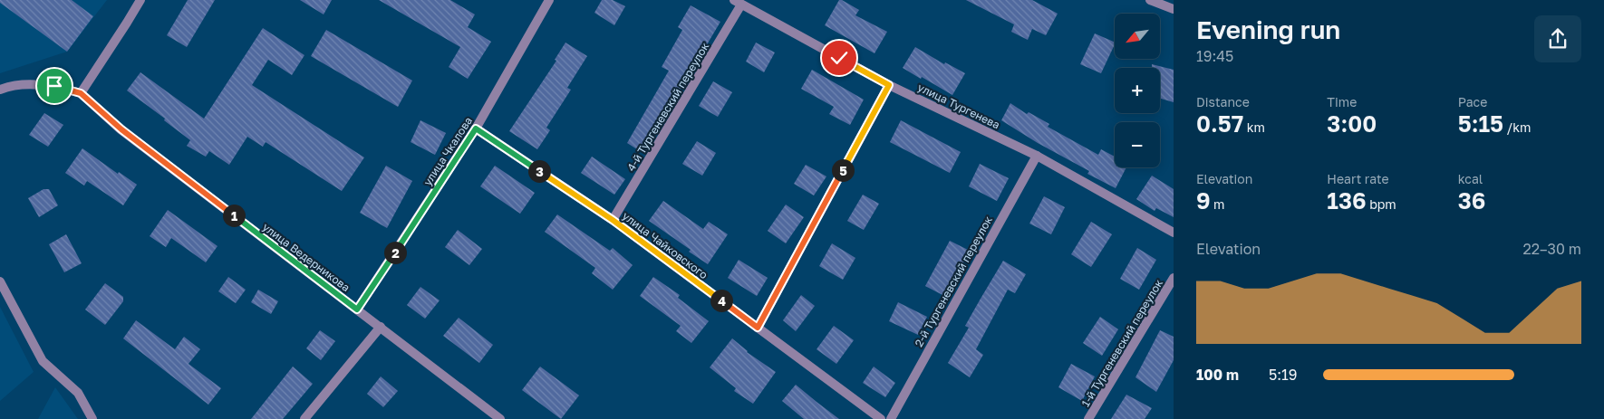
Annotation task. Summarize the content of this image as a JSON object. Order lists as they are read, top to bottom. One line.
{"streets":{"street":["улица Тургенева","4-й Тургеневский переулок","улица Чкалова","улица Чайковского","улица Ведерникова","2-й Тургеневский переулок","1-й Тургеневский переулок"]},"crossings":[["улица Тургенева","4-й Тургеневский переулок"],["улица Тургенева","2-й Тургеневский переулок"],["4-й Тургеневский переулок","улица Чайковского"],["улица Чкалова","улица Чайковского"],["улица Чкалова","улица Ведерникова"]],"north":"bottom left","page":{"heading":["Evening run","19:45"],"map_buttons":["+","−"],"stats":[["Distance","0.57 km"],["Time","3:00"],["Pace","5:15 /km"],["Elevation","9 m"],["Heart rate","136 bpm"],["kcal","36"]],"pins":["5","3","1","2","4"],"chart":["Elevation","22–30 m"],"list":[{"name":"100 m","note":"5:19"}]}}
